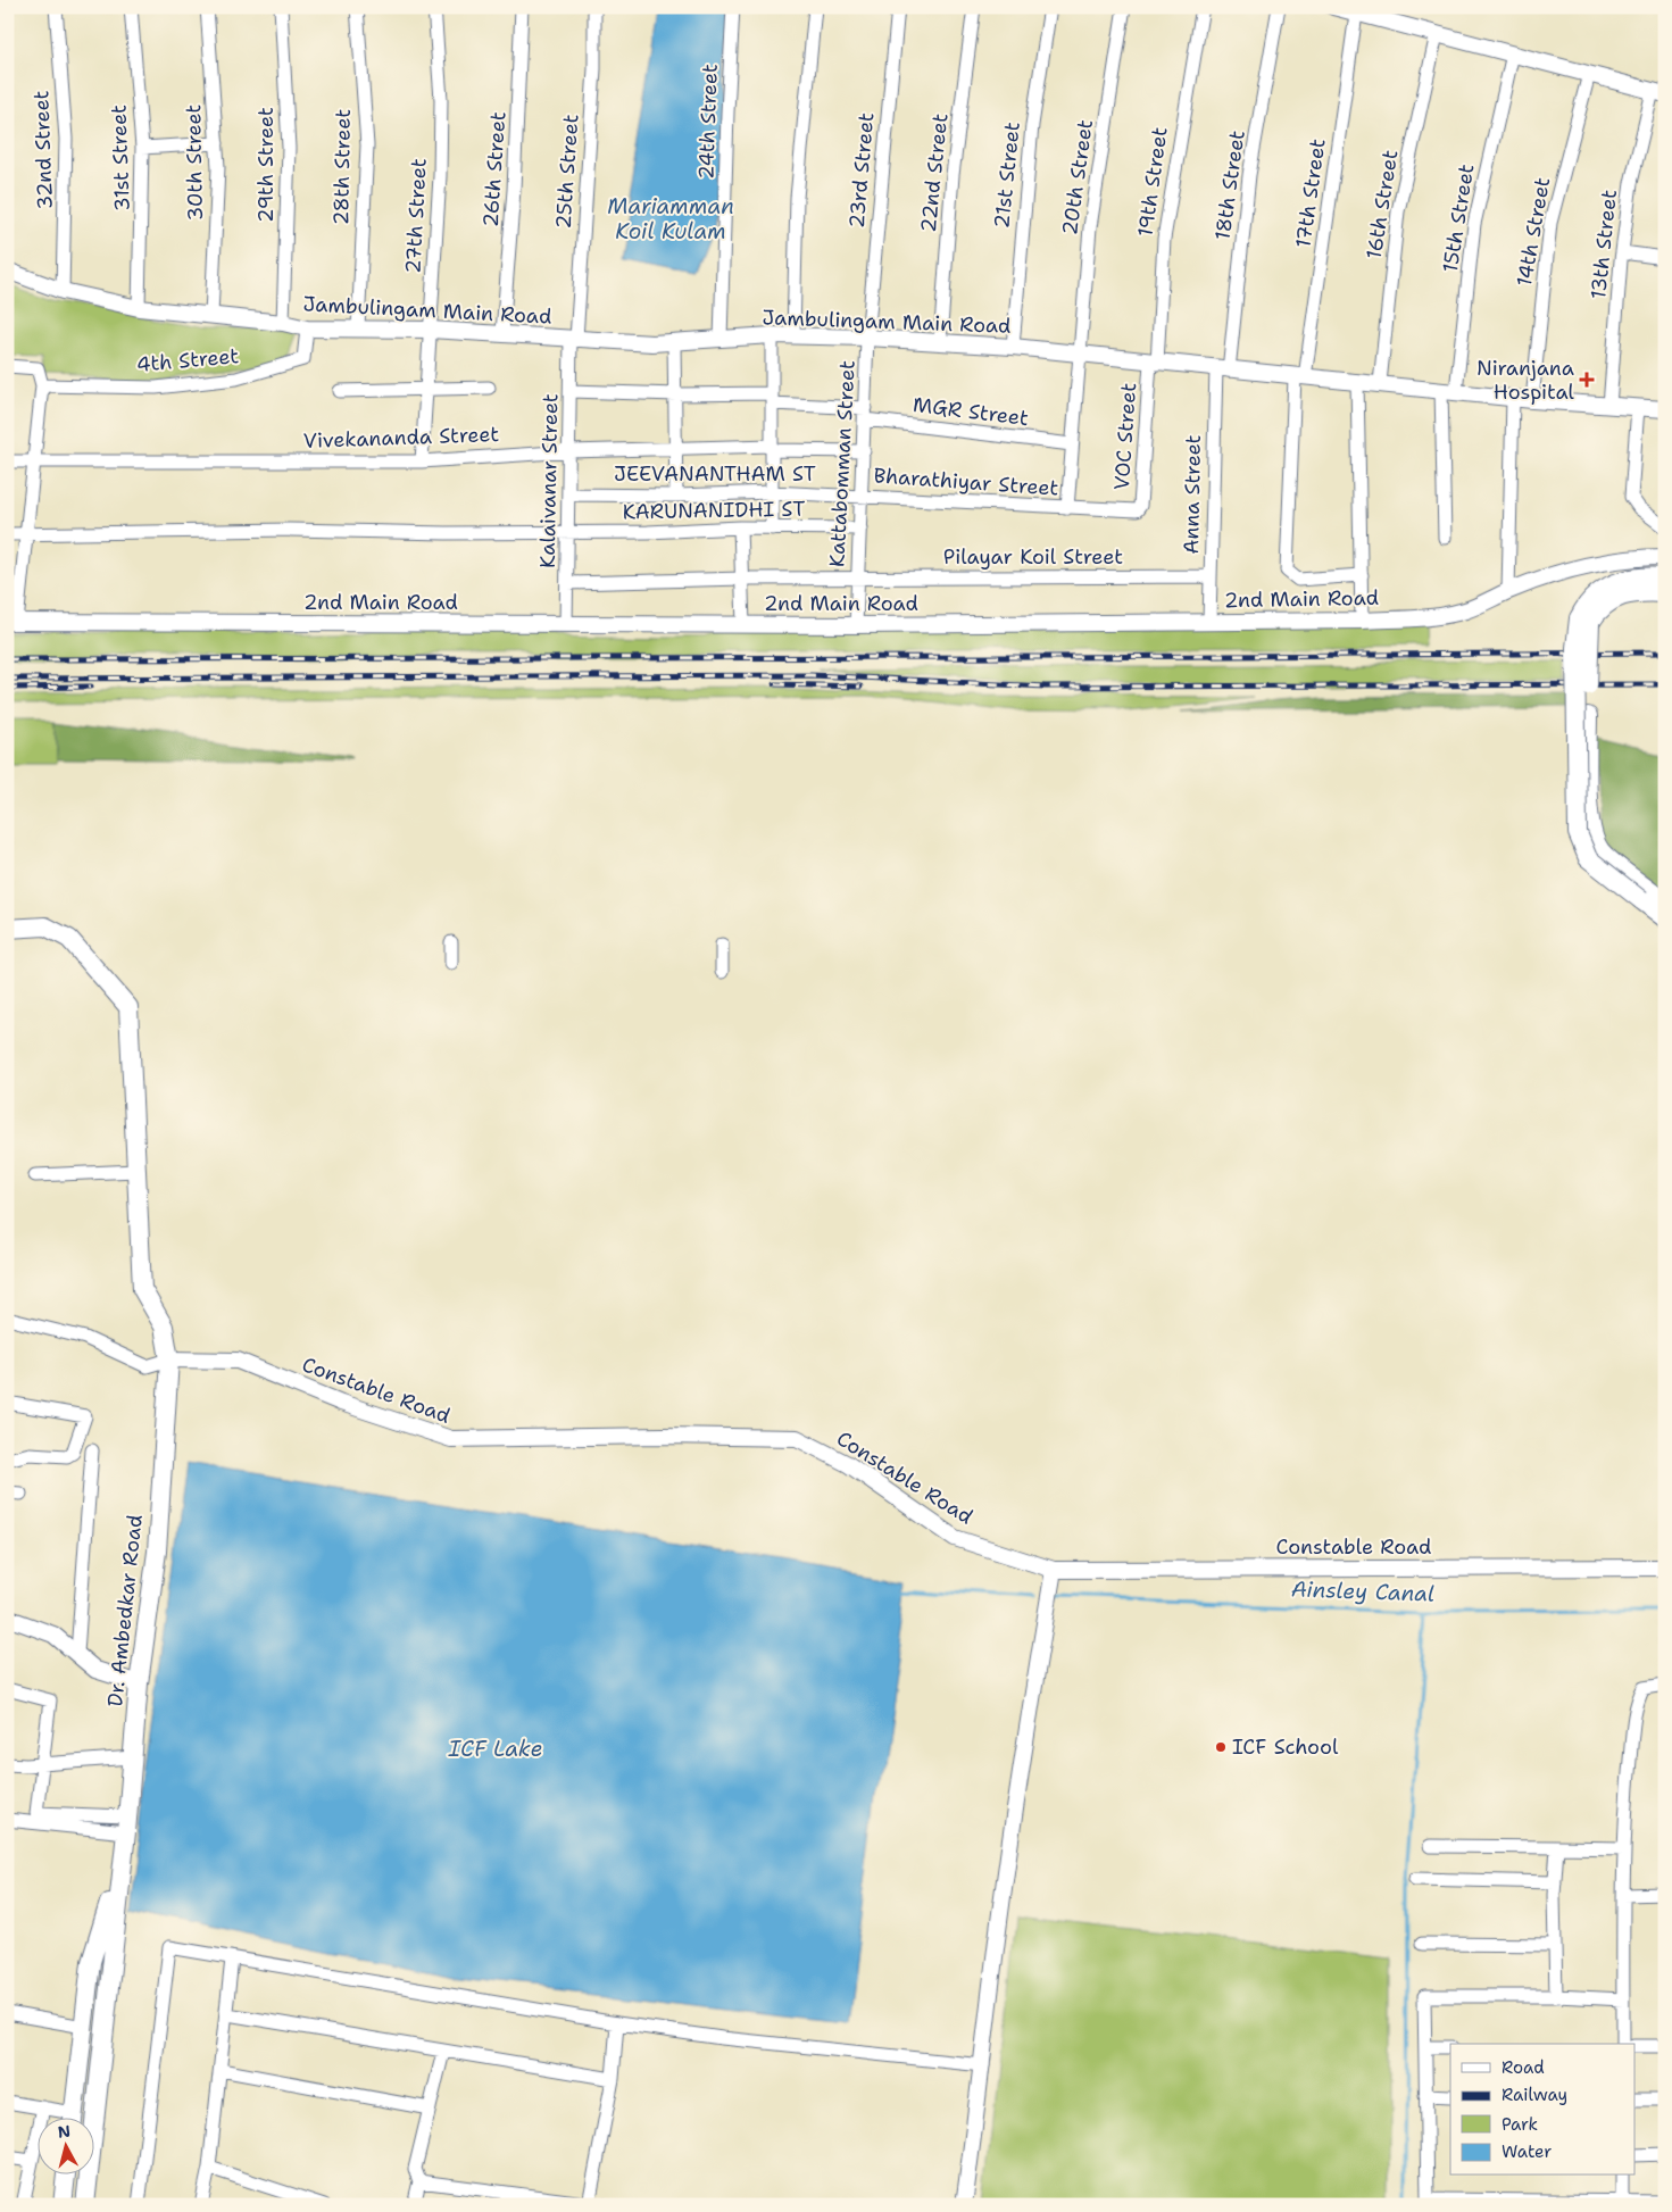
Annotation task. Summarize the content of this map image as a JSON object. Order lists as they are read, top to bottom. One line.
{"streets":{"main road":["Dr. Ambedkar Road"],"street":["24th Street","32nd Street","31st Street","30th Street","29th Street","28th Street","26th Street","23rd Street","25th Street","22nd Street","21st Street","20th Street","19th Street","18th Street","17th Street","16th Street","27th Street","15th Street","14th Street","13th Street","Jambulingam Main Road","4th Street","MGR Street","VOC Street","Vivekananda Street","Kattabomman Street","JEEVANANTHAM ST","Kalaivanar Street","Bharathiyar Street","Anna Street","KARUNANIDHI ST","Pilayar Koil Street","2nd Main Road","Constable Road"]},"crossings":[["24th Street","Jambulingam Main Road"],["32nd Street","Jambulingam Main Road"],["31st Street","Jambulingam Main Road"],["30th Street","Jambulingam Main Road"],["29th Street","Jambulingam Main Road"],["28th Street","Jambulingam Main Road"],["26th Street","Jambulingam Main Road"],["23rd Street","Jambulingam Main Road"],["23rd Street","Kattabomman Street"],["25th Street","Jambulingam Main Road"],["25th Street","Kalaivanar Street"],["22nd Street","Jambulingam Main Road"],["21st Street","Jambulingam Main Road"],["20th Street","Jambulingam Main Road"],["20th Street","MGR Street"],["20th Street","VOC Street"],["20th Street","Bharathiyar Street"],["19th Street","Jambulingam Main Road"],["19th Street","VOC Street"],["18th Street","Jambulingam Main Road"],["18th Street","Anna Street"],["17th Street","Jambulingam Main Road"],["16th Street","Jambulingam Main Road"],["27th Street","Jambulingam Main Road"],["27th Street","Vivekananda Street"],["15th Street","Jambulingam Main Road"],["14th Street","Jambulingam Main Road"],["13th Street","Jambulingam Main Road"],["Jambulingam Main Road","4th Street"],["Jambulingam Main Road","VOC Street"],["Jambulingam Main Road","Kattabomman Street"],["Jambulingam Main Road","Kalaivanar Street"],["Jambulingam Main Road","Anna Street"],["MGR Street","Kattabomman Street"],["MGR Street","Kalaivanar Street"],["VOC Street","Bharathiyar Street"],["Vivekananda Street","Kattabomman Street"],["Vivekananda Street","Kalaivanar Street"],["Kattabomman Street","JEEVANANTHAM ST"],["Kattabomman Street","Bharathiyar Street"],["Kattabomman Street","KARUNANIDHI ST"],["Kattabomman Street","Pilayar Koil Street"],["Kattabomman Street","2nd Main Road"],["JEEVANANTHAM ST","Kalaivanar Street"],["JEEVANANTHAM ST","Bharathiyar Street"],["Kalaivanar Street","KARUNANIDHI ST"],["Kalaivanar Street","Pilayar Koil Street"],["Kalaivanar Street","2nd Main Road"],["Anna Street","Pilayar Koil Street"],["Anna Street","2nd Main Road"],["Constable Road","Dr. Ambedkar Road"]],"water":["Mariamman Koil Kulam","Ainsley Canal","ICF Lake"],"places":{"health":["Niranjana Hospital"],"other":["ICF School"]},"legend":["Road","Railway","Park","Water"],"north":"top"}
